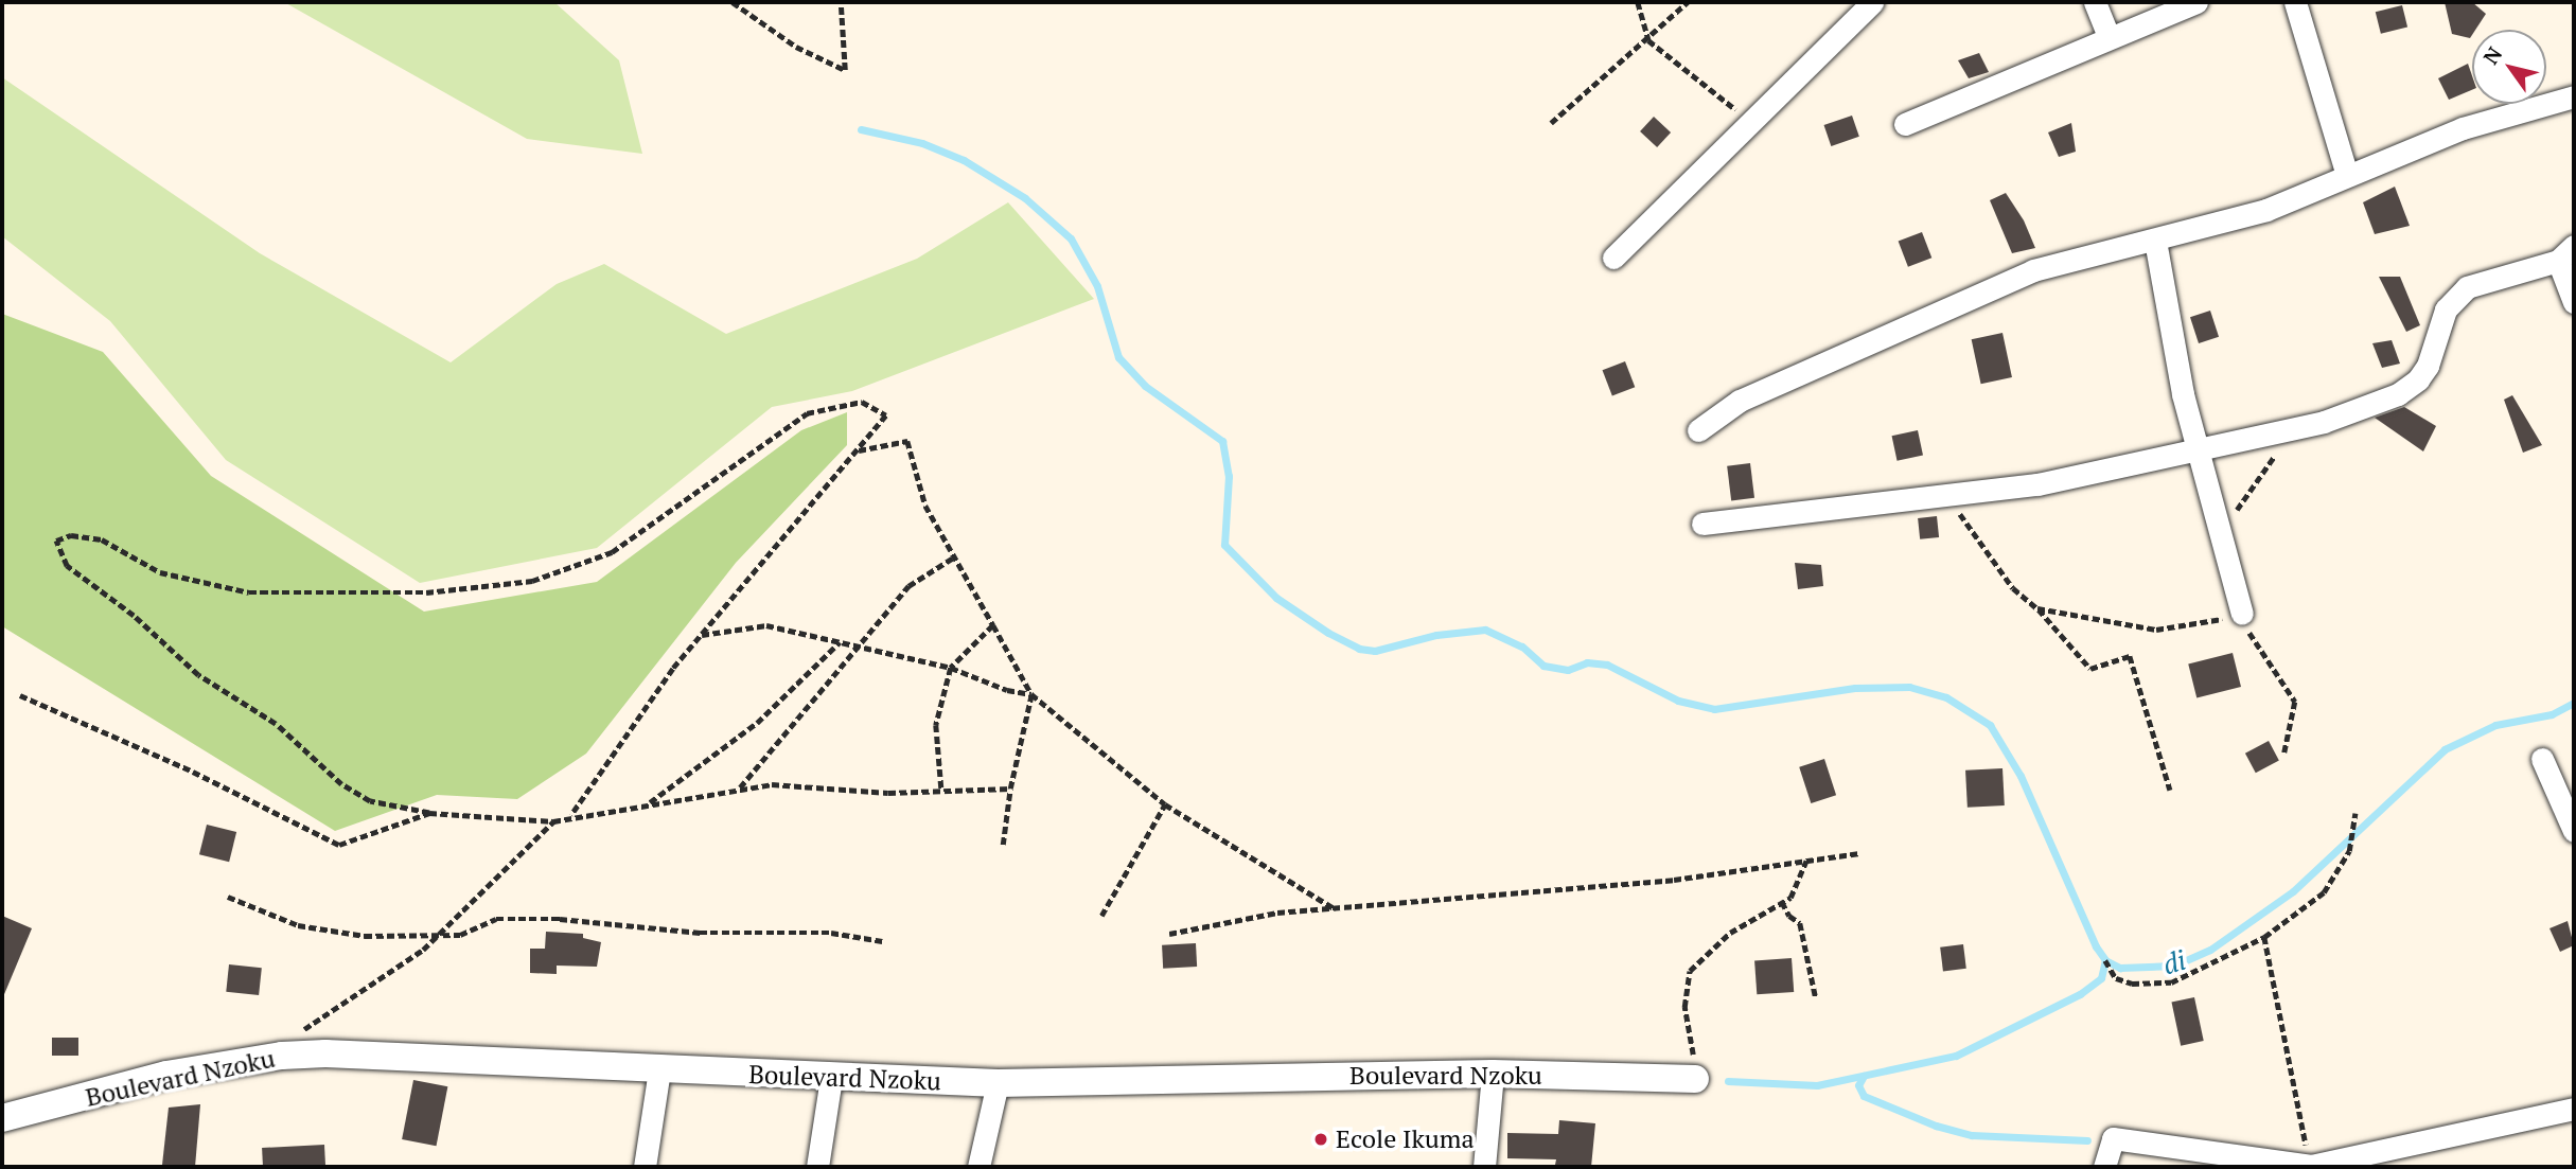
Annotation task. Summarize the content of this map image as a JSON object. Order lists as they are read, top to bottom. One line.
{"streets":{"street":["Boulevard Nzoku"]},"water":["di"],"places":["Ecole Ikuma"],"north":"top left"}
